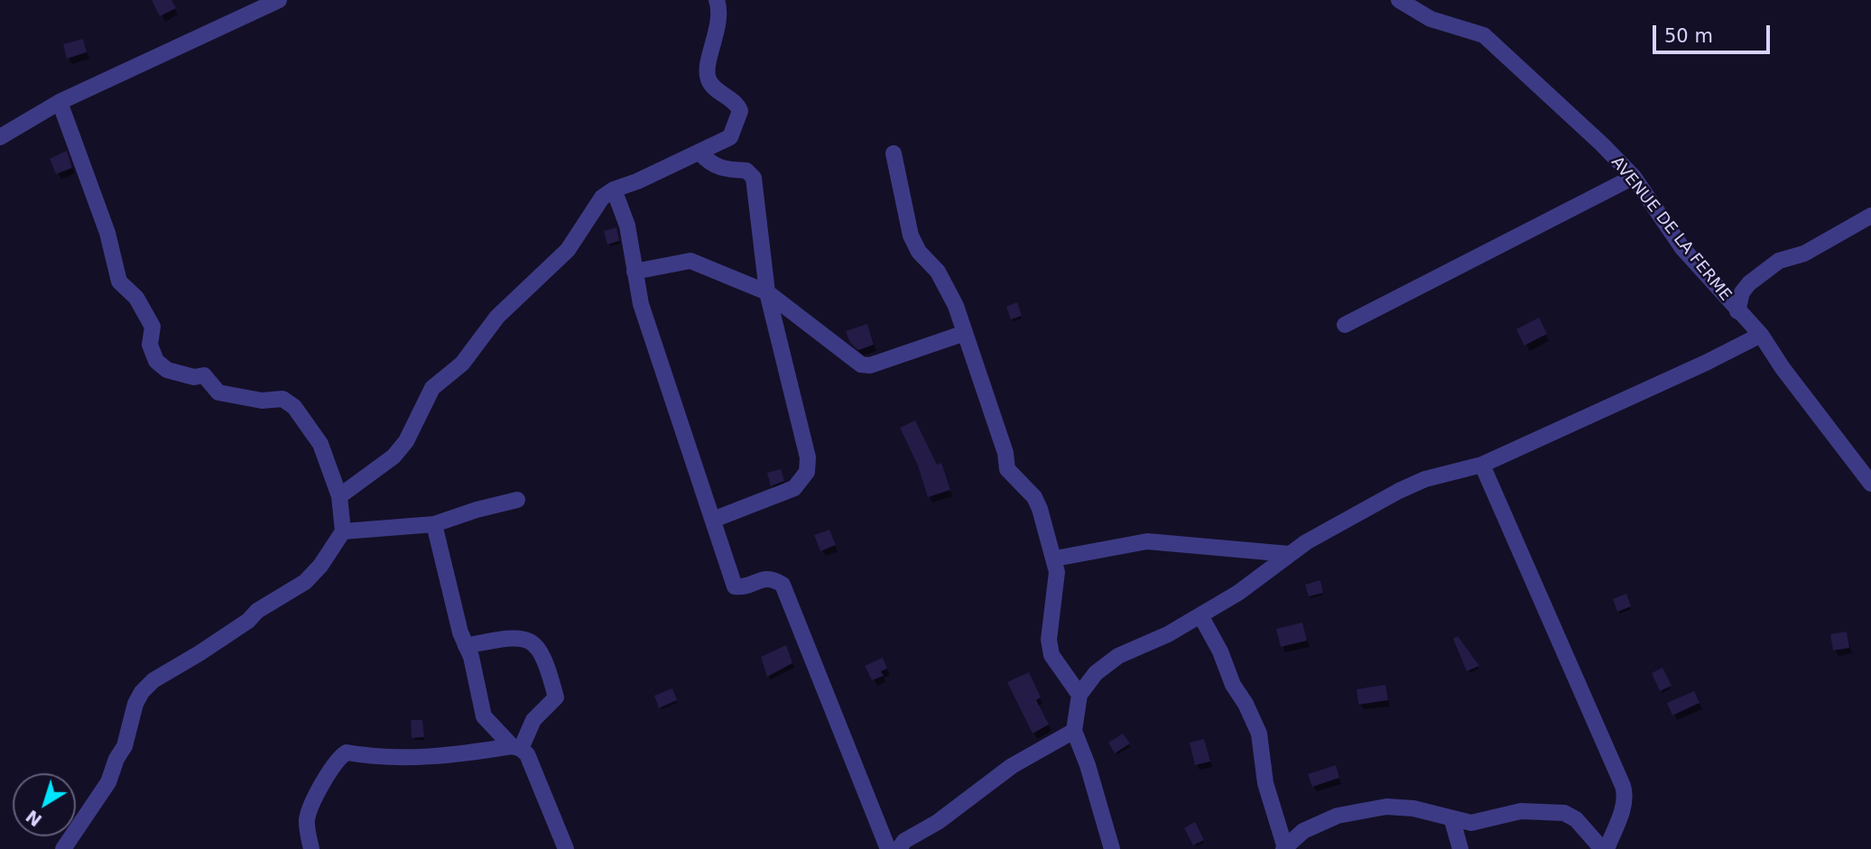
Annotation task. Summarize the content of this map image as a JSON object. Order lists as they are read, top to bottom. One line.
{"streets":{"street":["AVENUE DE LA FERME"]},"scale_bar":"50 m","north":"bottom left"}
